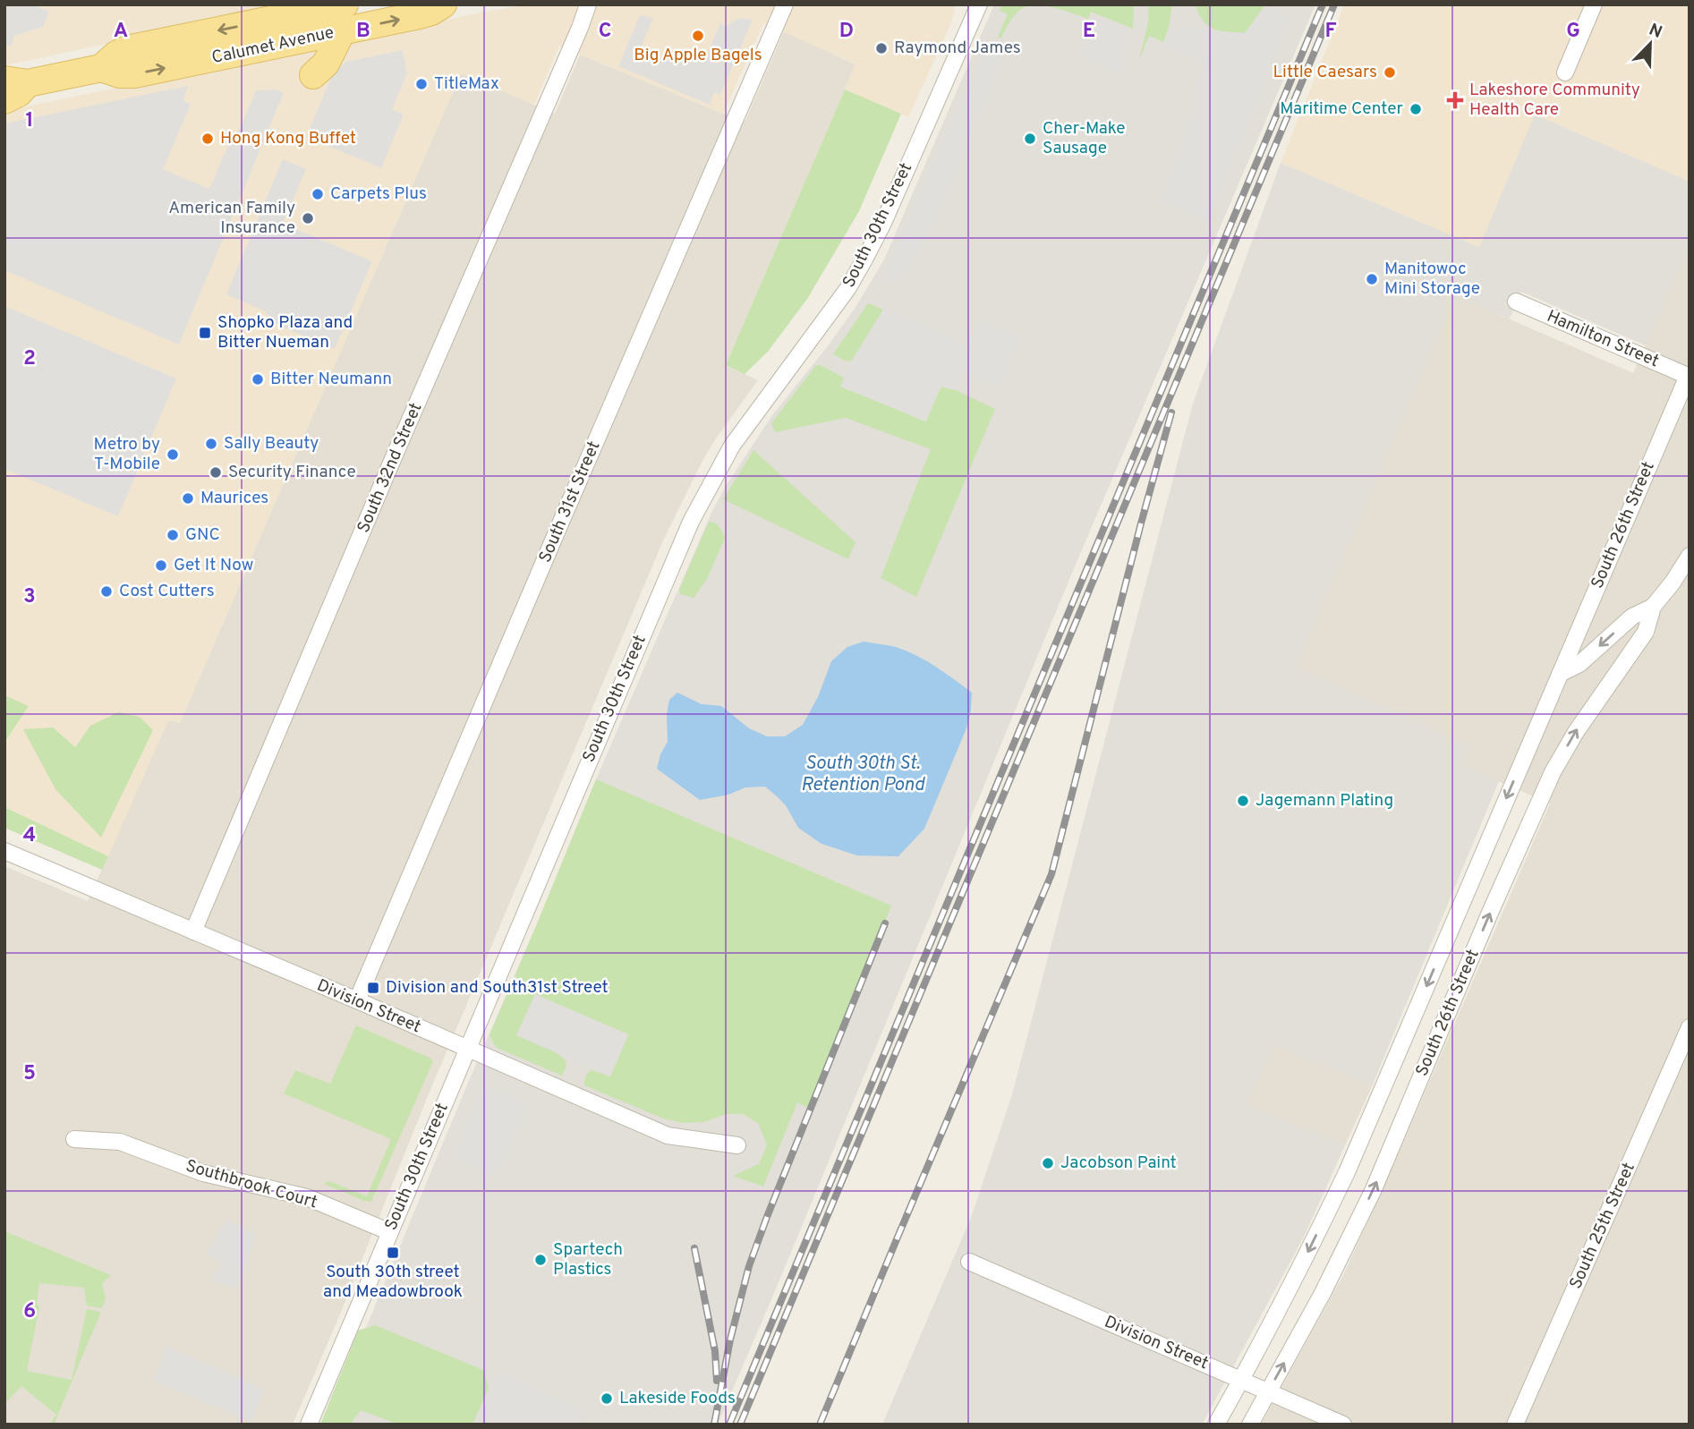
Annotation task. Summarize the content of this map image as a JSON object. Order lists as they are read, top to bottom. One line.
{"streets":{"main road":["Calumet Avenue"],"street":["South 30th Street","Hamilton Street","South 32nd Street","South 31st Street","South 26th Street","Division Street","Southbrook Court","South 25th Street"]},"crossings":[["South 30th Street","Division Street"],["South 30th Street","Southbrook Court"],["Hamilton Street","South 26th Street"],["South 32nd Street","Division Street"],["South 31st Street","Division Street"],["South 26th Street","Division Street"]],"water":["South 30th St. Retention Pond"],"places":{"other":["Big Apple Bagels","Raymond James","Little Caesars","TitleMax","Maritime Center","Hong Kong Buffet","Cher-Make Sausage","Carpets Plus","American Family Insurance","Manitowoc Mini Storage","Bitter Neumann","Sally Beauty","Metro by T-Mobile","Security Finance","Maurices","GNC","Get It Now","Cost Cutters","Jagemann Plating","Jacobson Paint","Spartech Plastics","Lakeside Foods"],"health":["Lakeshore Community Health Care"],"transit":["Shopko Plaza and Bitter Nueman","Division and South31st Street","South 30th street and Meadowbrook"]},"north":"top right","grid":{"columns":["A","B","C","D","E","F","G"],"rows":["1","2","3","4","5","6"]}}
